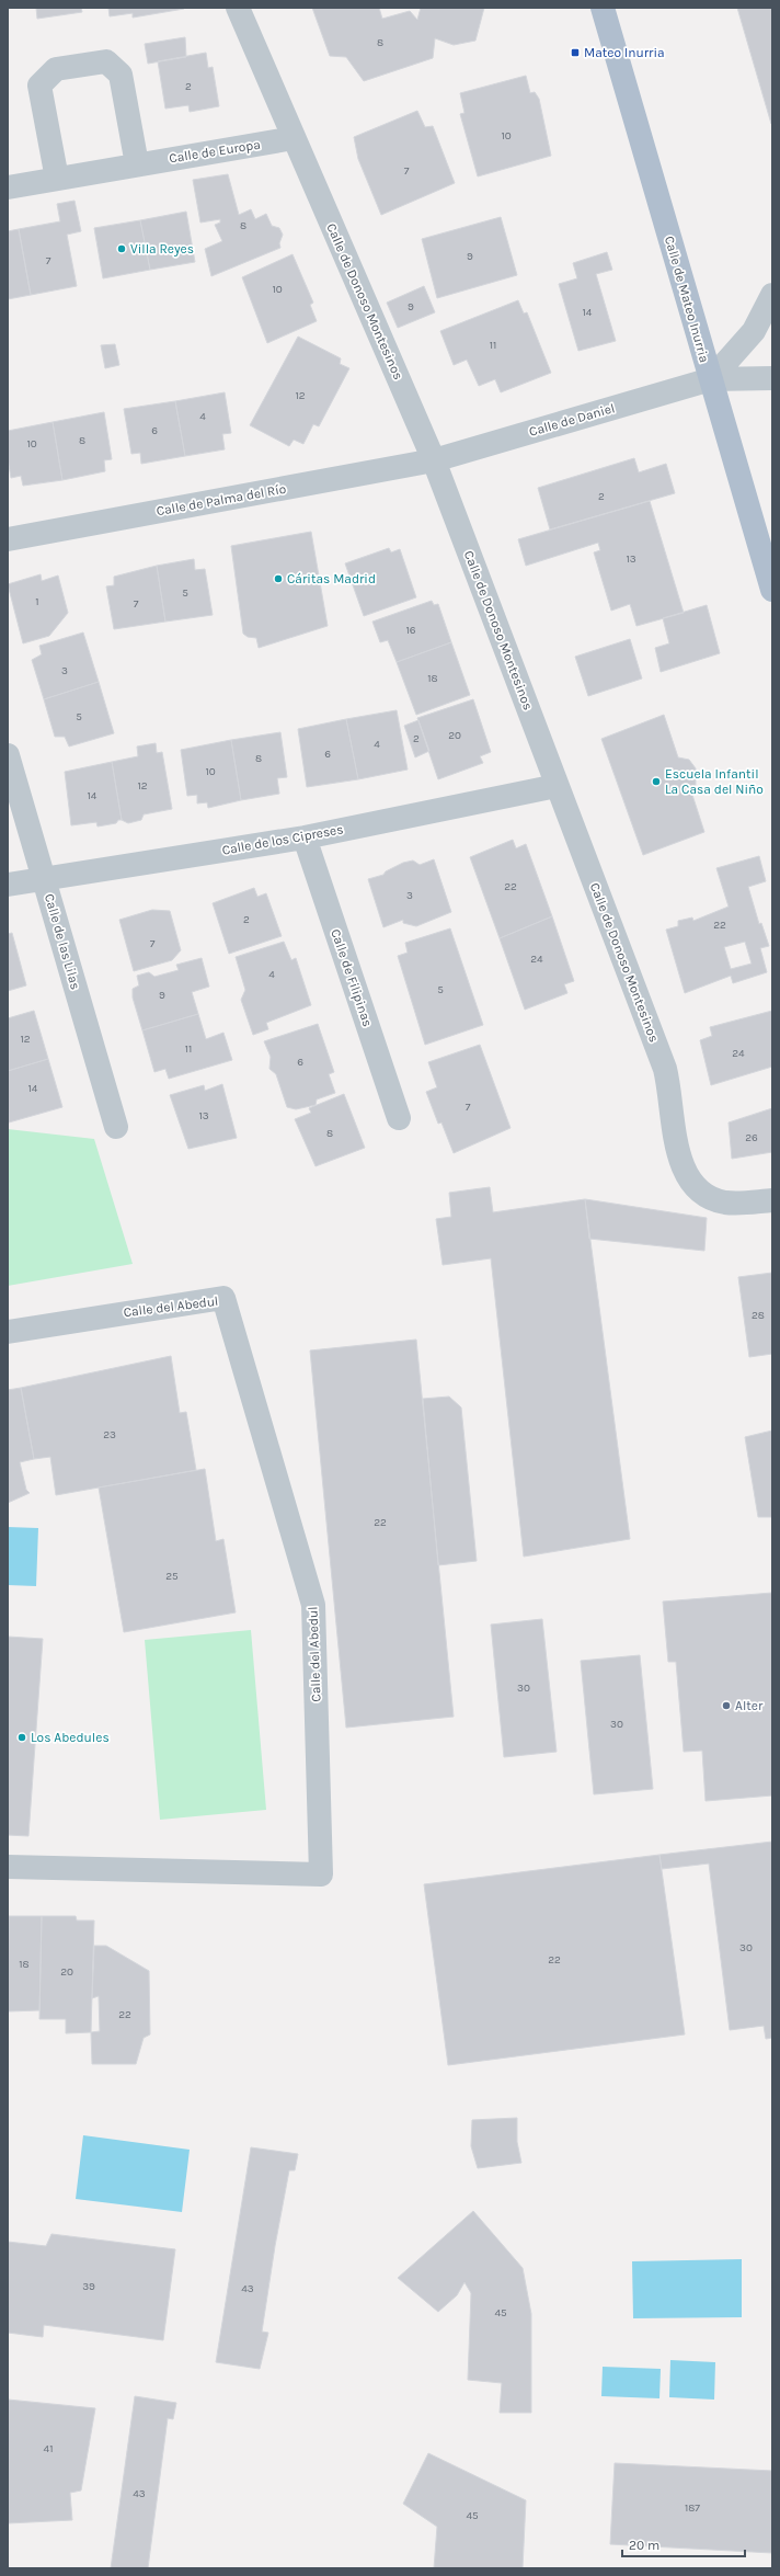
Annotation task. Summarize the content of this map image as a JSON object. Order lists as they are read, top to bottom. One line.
{"streets":{"main road":["Calle de Mateo Inurria"],"street":["Calle de Europa","Calle de Donoso Montesinos","Calle de Daniel","Calle de Palma del Río","Calle de los Cipreses","Calle de las Lilas","Calle de Filipinas","Calle del Abedul"]},"crossings":[["Calle de Europa","Calle de Donoso Montesinos"],["Calle de Mateo Inurria","Calle de Daniel"],["Calle de Donoso Montesinos","Calle de Daniel"],["Calle de Donoso Montesinos","Calle de Palma del Río"],["Calle de Donoso Montesinos","Calle de los Cipreses"],["Calle de Daniel","Calle de Palma del Río"],["Calle de los Cipreses","Calle de las Lilas"],["Calle de los Cipreses","Calle de Filipinas"]],"places":{"transit":["Mateo Inurria"],"other":["Villa Reyes","Cáritas Madrid","Escuela Infantil La Casa del Niño","Alter","Los Abedules"]},"house_numbers":["8","2","10","7","8","9","7","10","9","14","11","12","4","6","8","10","2","13","5","1","7","16","3","18","5","20","2","4","6","8","10","12","14","22","3","2","22","7","24","4","5","9","12","11","24","6","14","7","13","8","26","28","23","22","25","30","30","30","22","18","20","22","39","43","45","41","43","187","45"],"scale_bar":"20 m"}
